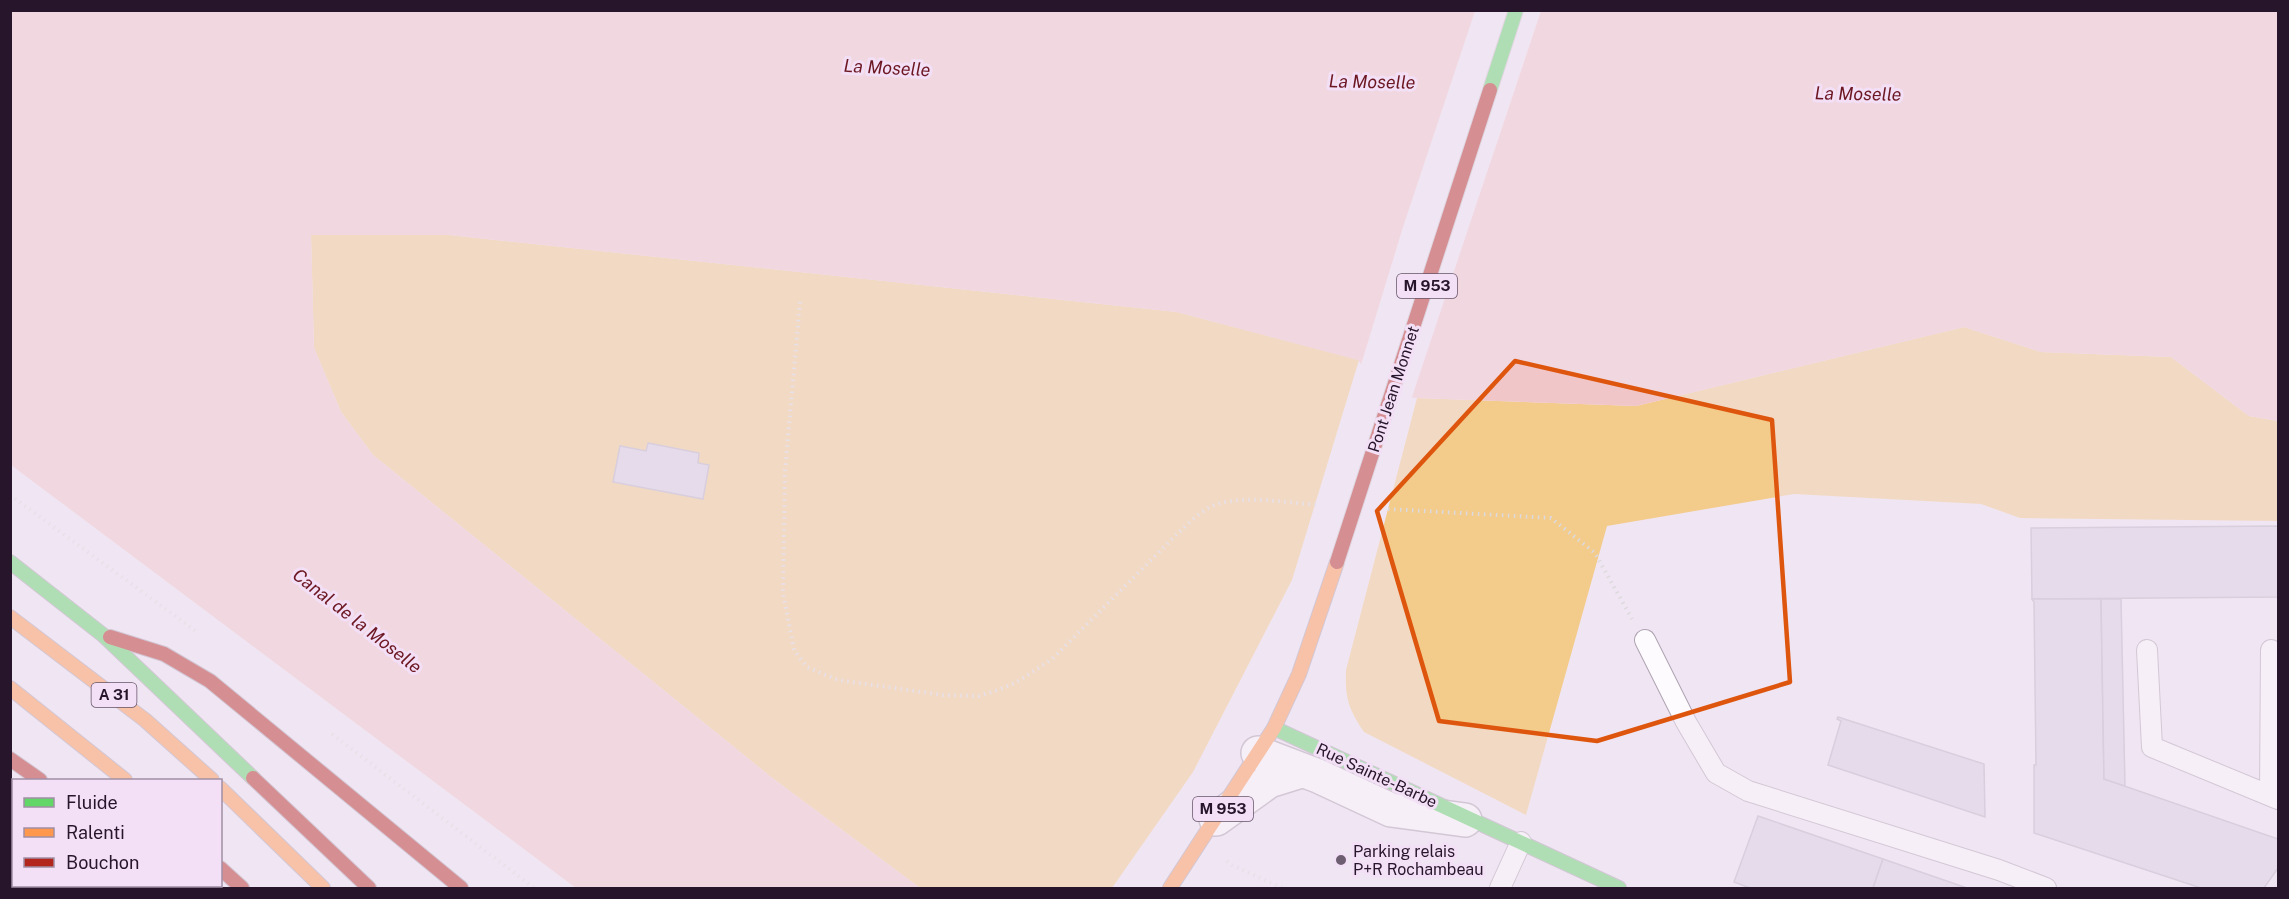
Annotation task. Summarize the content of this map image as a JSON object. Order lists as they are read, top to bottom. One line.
{"streets":{"main road":["M 953","Pont Jean Monnet","A 31","Rue Sainte-Barbe"]},"crossings":[["M 953","Pont Jean Monnet"],["M 953","Rue Sainte-Barbe"],["Pont Jean Monnet","Rue Sainte-Barbe"]],"water":["La Moselle","Canal de la Moselle"],"places":["Parking relais P+R Rochambeau"],"legend":["Fluide","Ralenti","Bouchon"]}
